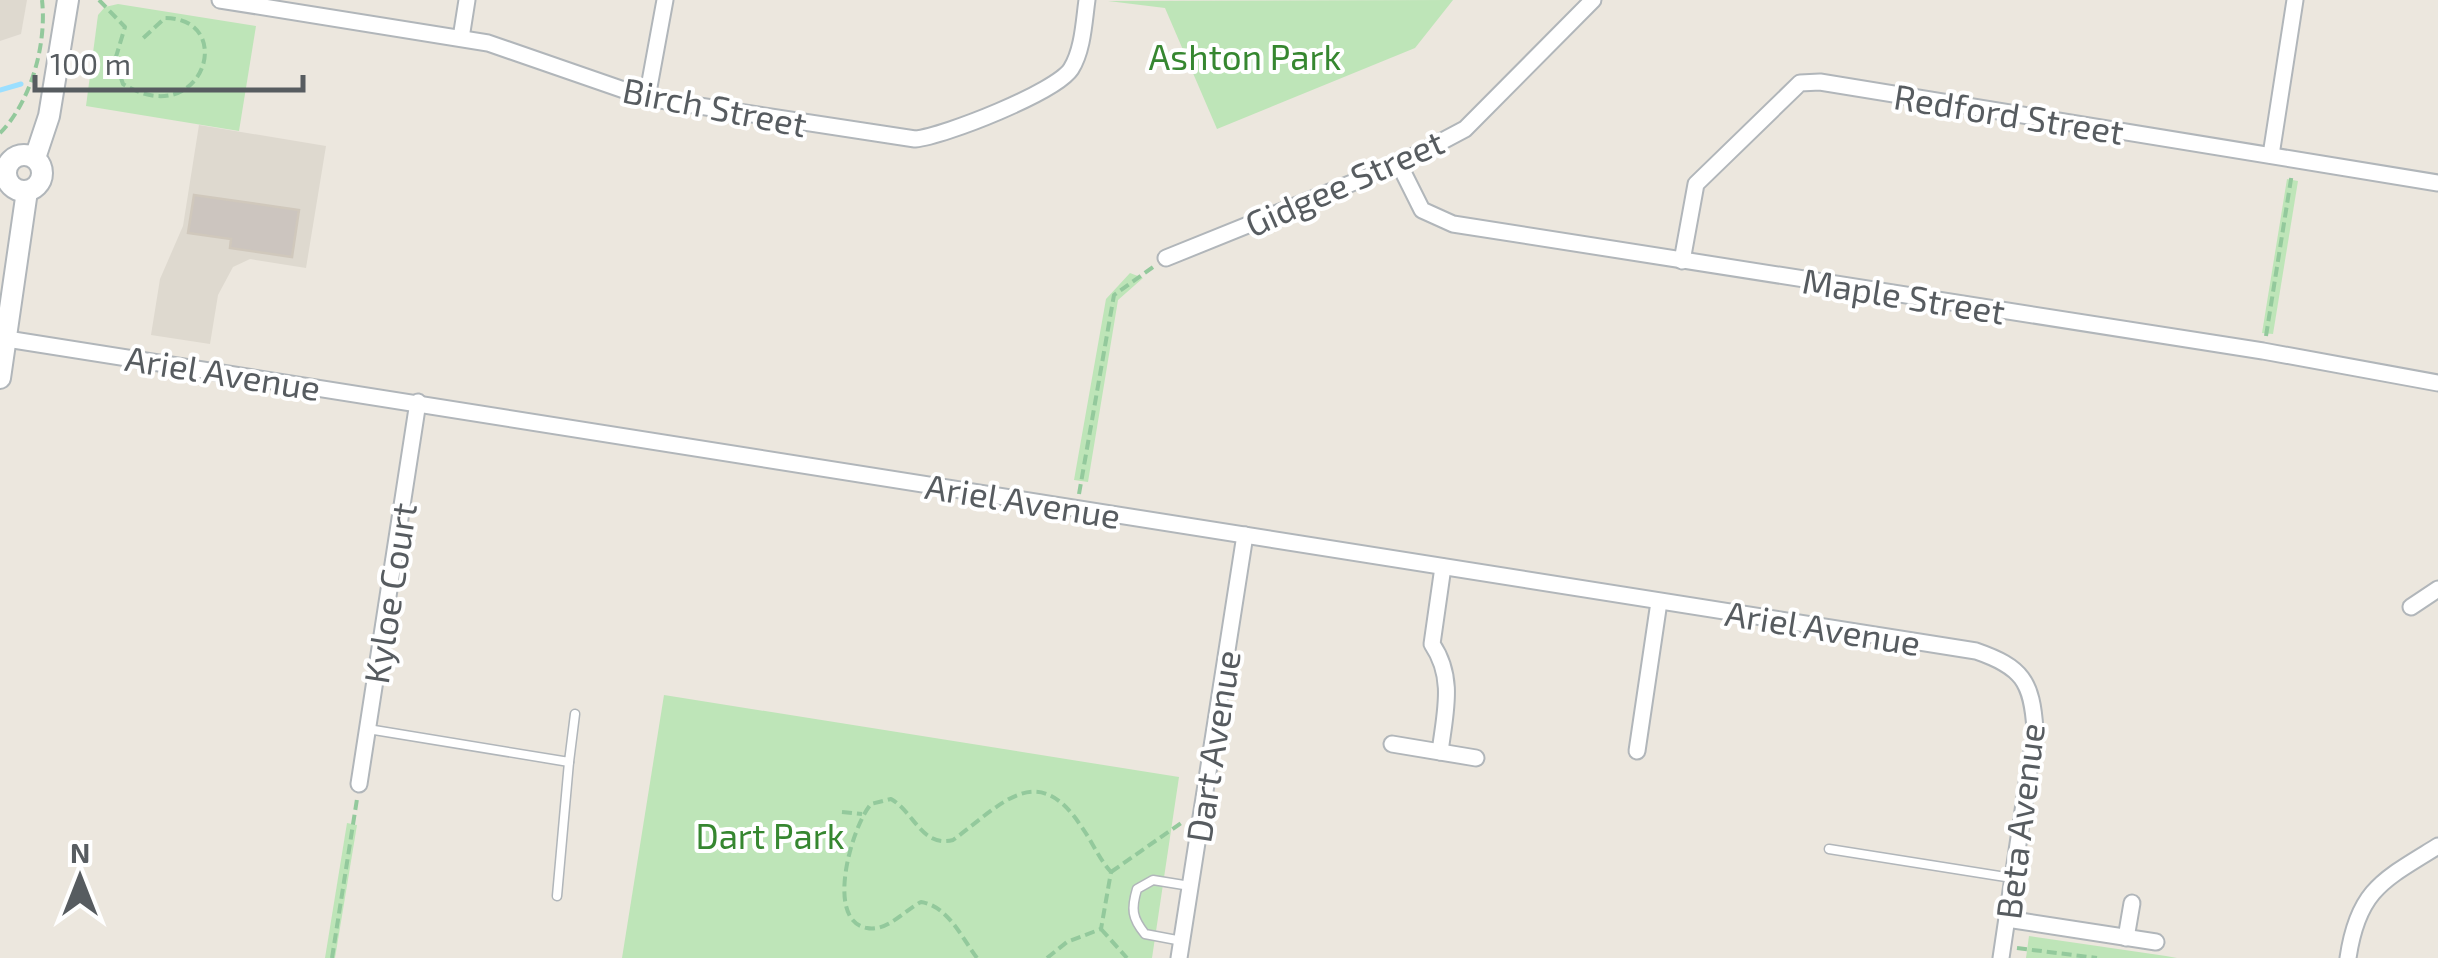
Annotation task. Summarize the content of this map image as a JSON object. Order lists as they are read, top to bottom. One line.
{"streets":{"street":["Birch Street","Redford Street","Gidgee Street","Maple Street","Ariel Avenue","Kyloe Court","Dart Avenue","Beta Avenue"]},"crossings":[["Redford Street","Maple Street"],["Gidgee Street","Maple Street"],["Ariel Avenue","Kyloe Court"],["Ariel Avenue","Dart Avenue"],["Ariel Avenue","Beta Avenue"]],"parks":["Ashton Park","Dart Park"],"scale_bar":"100 m","north":"top"}
